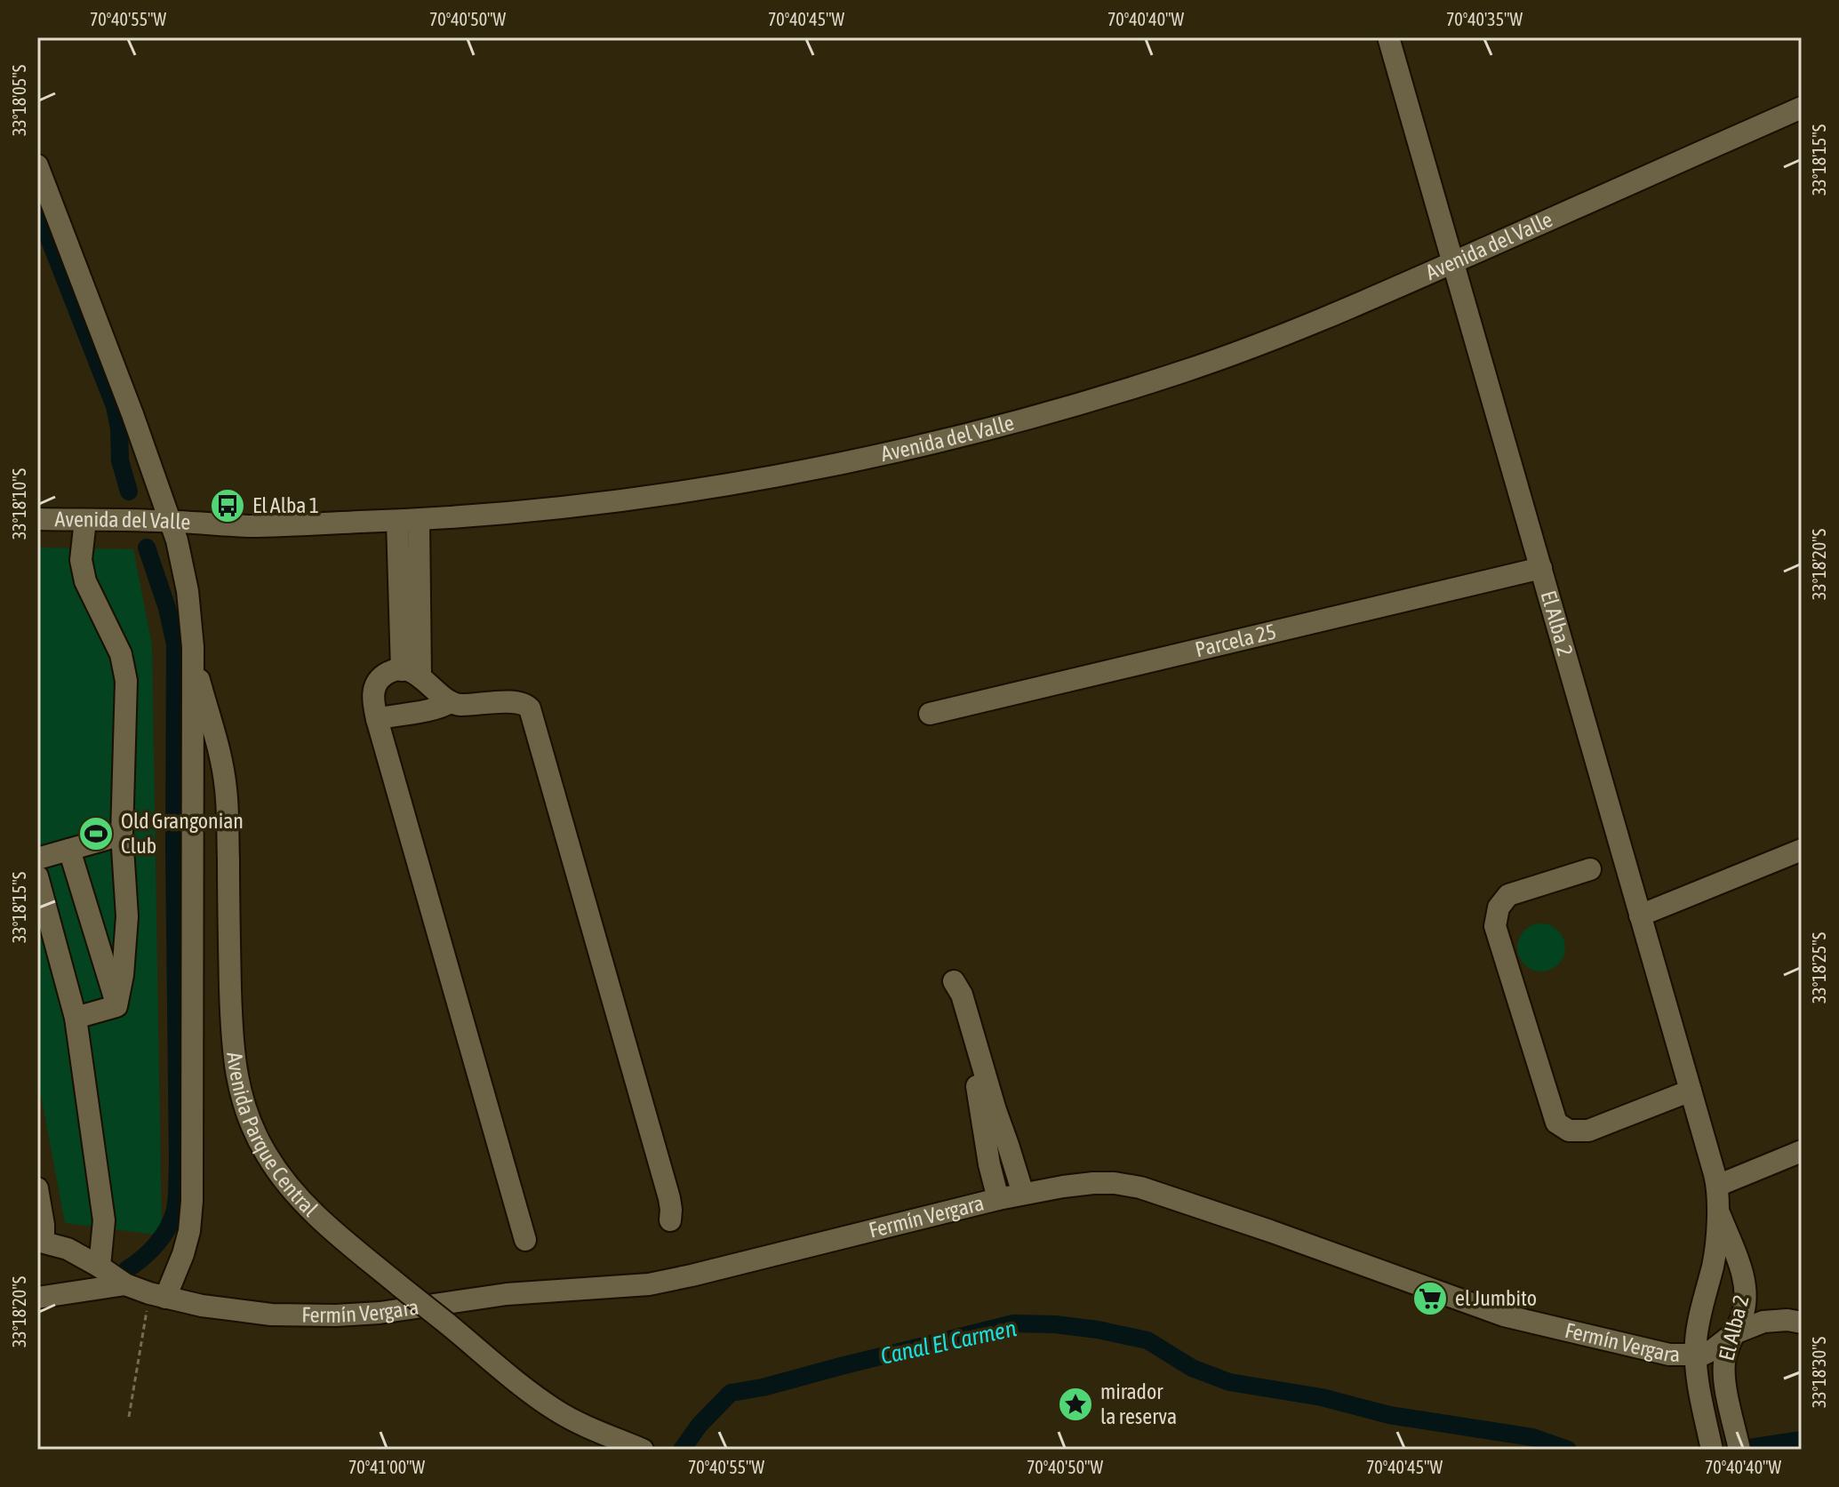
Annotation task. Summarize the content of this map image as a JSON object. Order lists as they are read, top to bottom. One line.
{"streets":{"street":["Avenida del Valle","El Alba 2","Parcela 25","Avenida Parque Central","Fermín Vergara"]},"crossings":[["Avenida del Valle","El Alba 2"],["El Alba 2","Parcela 25"],["El Alba 2","Fermín Vergara"]],"water":["Canal El Carmen"],"places":{"bus stop":["El Alba 1"],"sports":["Old Grangonian Club"],"supermarket":["el Jumbito"],"place":["mirador la reserva"]},"coordinates":["70°40'55\"W","70°40'50\"W","70°40'45\"W","70°40'40\"W","70°40'35\"W","33°18'05\"S","33°18'15\"S","33°18'10\"S","33°18'20\"S","33°18'25\"S","33°18'30\"S","70°41'00\"W"]}
